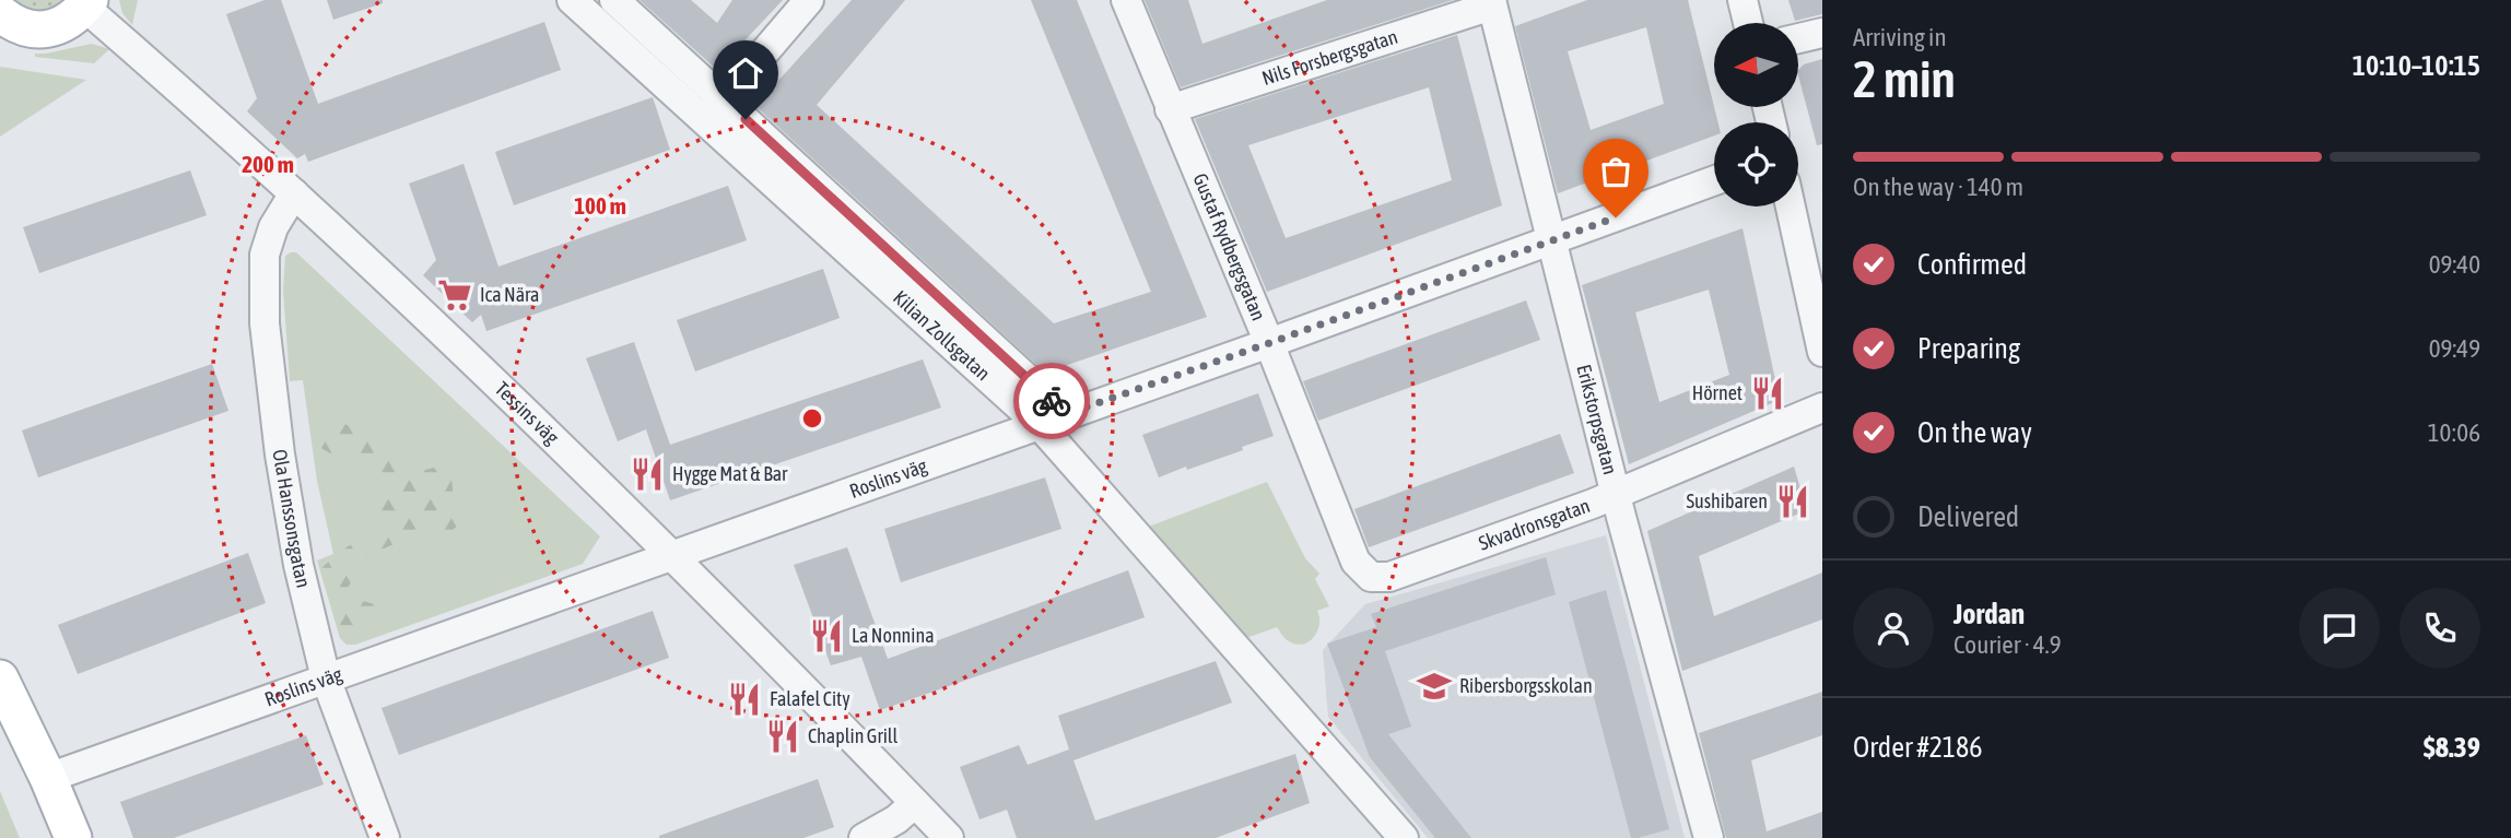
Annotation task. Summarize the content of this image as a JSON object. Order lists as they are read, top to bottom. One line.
{"streets":{"street":["Nils Forsbergsgatan","Gustaf Rydbergsgatan","Kilian Zollsgatan","Tessins väg","Erikstorpsgatan","Roslins väg","Ola Hanssonsgatan","Skvadronsgatan"]},"crossings":[["Nils Forsbergsgatan","Gustaf Rydbergsgatan"],["Nils Forsbergsgatan","Erikstorpsgatan"],["Gustaf Rydbergsgatan","Roslins väg"],["Gustaf Rydbergsgatan","Skvadronsgatan"],["Kilian Zollsgatan","Roslins väg"],["Tessins väg","Roslins väg"],["Tessins väg","Ola Hanssonsgatan"],["Erikstorpsgatan","Roslins väg"],["Erikstorpsgatan","Skvadronsgatan"],["Roslins väg","Ola Hanssonsgatan"]],"places":{"supermarket":["Ica Nära"],"restaurant":["Hörnet","Hygge Mat & Bar","Sushibaren","La Nonnina","Falafel City","Chaplin Grill"],"school or university":["Ribersborgsskolan"]},"north":"left","page":{"heading":["2 min","Arriving in","10:10–10:15"],"panel":["Jordan","Courier · 4.9","Order #2186","$8.39"],"bar":"On the way · 140 m","list":[["Confirmed","09:40"],["Preparing","09:49"],["On the way","10:06"],"Delivered"]},"rings":["200 m","100 m"]}
